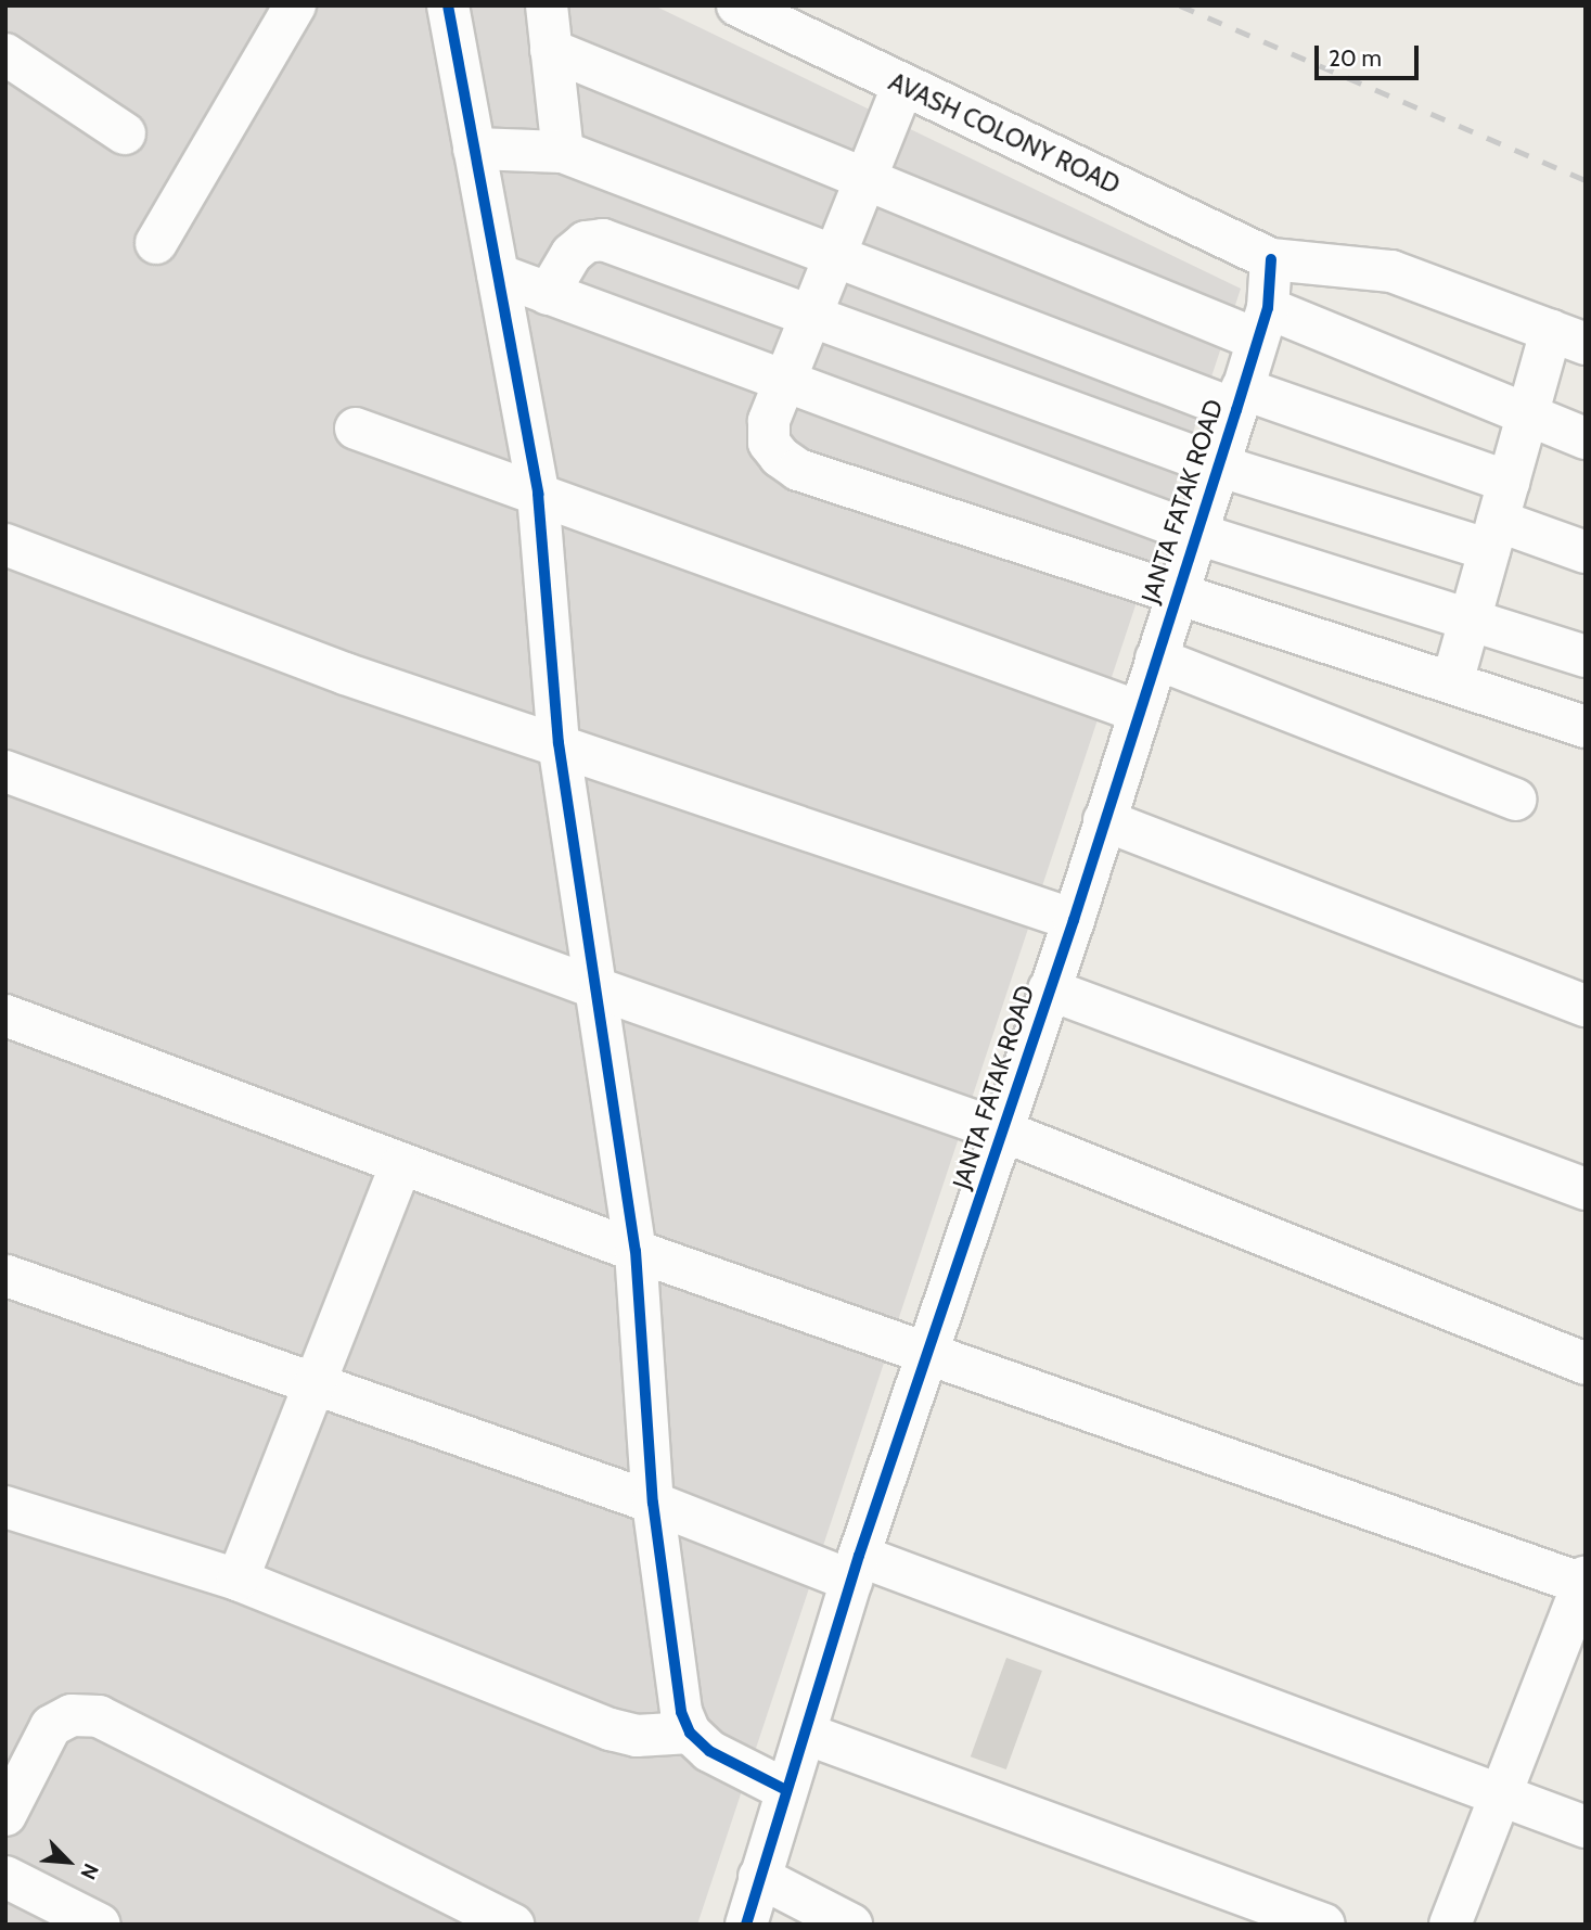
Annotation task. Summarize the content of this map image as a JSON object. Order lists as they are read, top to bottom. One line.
{"streets":{"street":["AVASH COLONY ROAD","JANTA FATAK ROAD"]},"crossings":[["AVASH COLONY ROAD","JANTA FATAK ROAD"]],"scale_bar":"20 m","north":"bottom right"}
